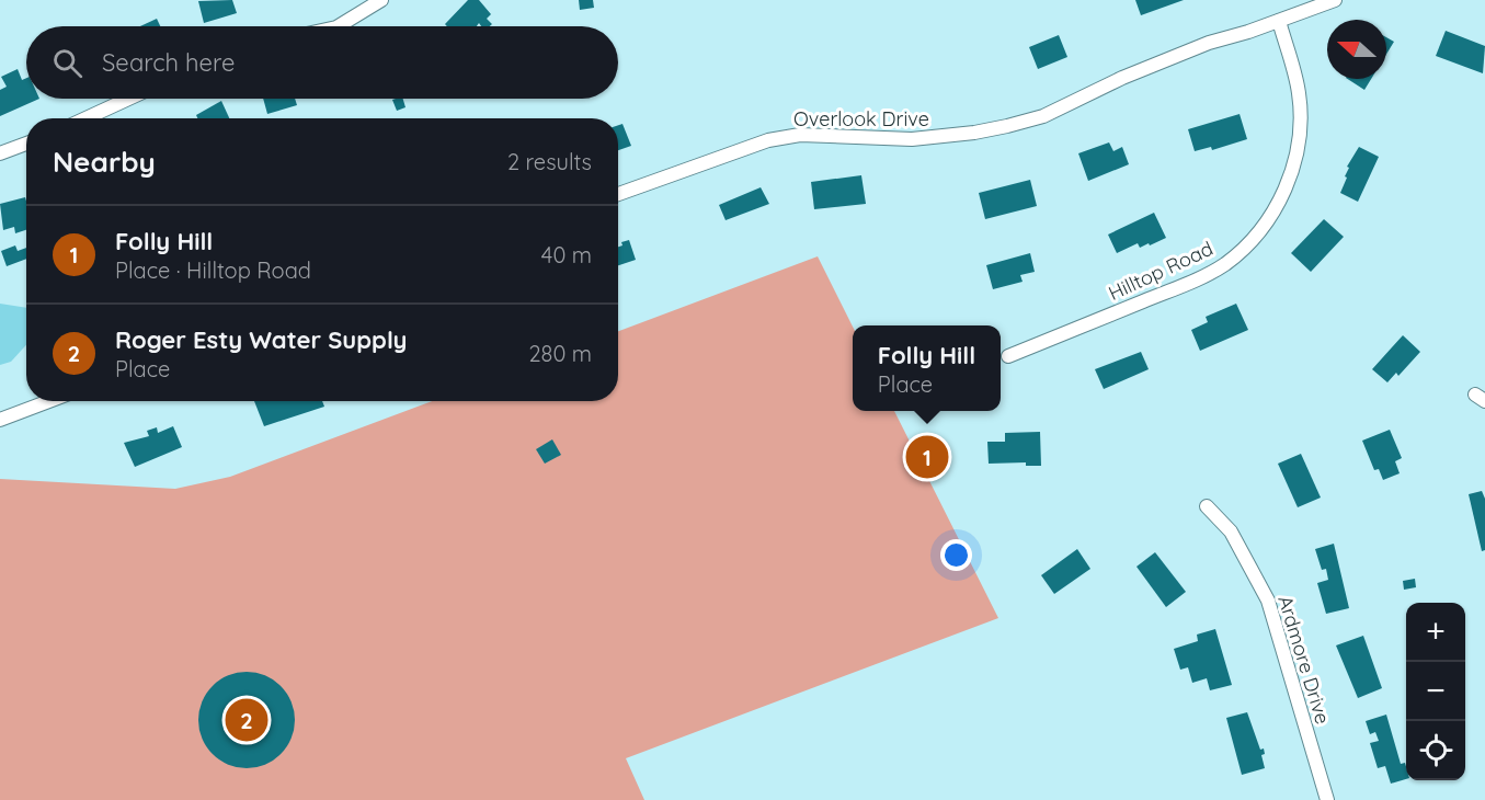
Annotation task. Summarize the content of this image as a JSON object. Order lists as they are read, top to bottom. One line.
{"streets":{"street":["Overlook Drive","Hilltop Road","Ardmore Drive"]},"crossings":[["Overlook Drive","Hilltop Road"]],"north":"left","page":{"search":"Search here","heading":["Nearby","2 results"],"list":[{"mark":"1","name":"Folly Hill","note":"Place · Hilltop Road","value":"40 m"},{"mark":"2","name":"Roger Esty Water Supply","note":"Place","value":"280 m"}],"popup":["Folly Hill","Place"],"pins":["1","2"],"map_buttons":["+","−"]}}
